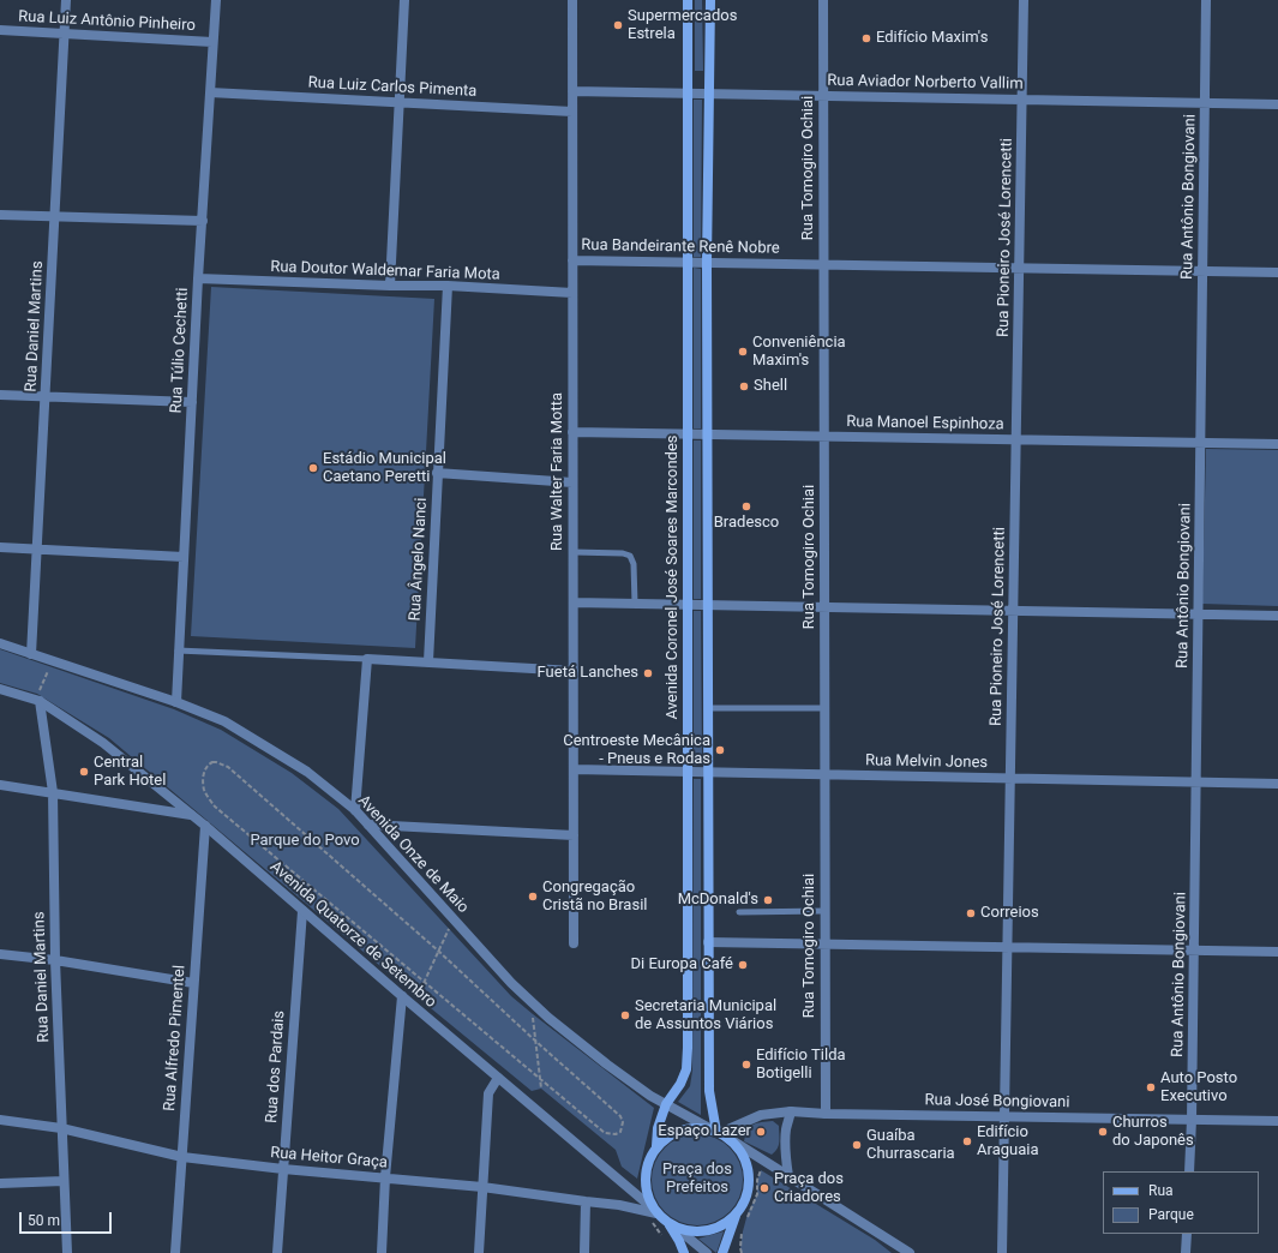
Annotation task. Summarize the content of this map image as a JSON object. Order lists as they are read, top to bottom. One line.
{"streets":{"main road":["Avenida Coronel José Soares Marcondes"],"street":["Rua Luiz Antônio Pinheiro","Rua Aviador Norberto Vallim","Rua Luiz Carlos Pimenta","Rua Tomogiro Ochiai","Rua Antônio Bongiovani","Rua Pioneiro José Lorencetti","Rua Bandeirante Renê Nobre","Rua Doutor Waldemar Faria Mota","Rua Daniel Martins","Rua Túlio Cechetti","Rua Manoel Espinhoza","Rua Walter Faria Motta","Rua Ângelo Nanci","Rua Melvin Jones","Avenida Onze de Maio","Avenida Quatorze de Setembro","Rua Alfredo Pimentel","Rua dos Pardais","Rua José Bongiovani","Rua Heitor Graça"]},"crossings":[["Rua Luiz Antônio Pinheiro","Rua Daniel Martins"],["Rua Luiz Antônio Pinheiro","Rua Túlio Cechetti"],["Rua Aviador Norberto Vallim","Rua Tomogiro Ochiai"],["Rua Aviador Norberto Vallim","Rua Antônio Bongiovani"],["Rua Aviador Norberto Vallim","Rua Pioneiro José Lorencetti"],["Rua Aviador Norberto Vallim","Rua Walter Faria Motta"],["Rua Aviador Norberto Vallim","Avenida Coronel José Soares Marcondes"],["Rua Luiz Carlos Pimenta","Rua Túlio Cechetti"],["Rua Luiz Carlos Pimenta","Rua Walter Faria Motta"],["Rua Tomogiro Ochiai","Rua Bandeirante Renê Nobre"],["Rua Tomogiro Ochiai","Rua Manoel Espinhoza"],["Rua Tomogiro Ochiai","Rua Melvin Jones"],["Rua Tomogiro Ochiai","Rua José Bongiovani"],["Rua Antônio Bongiovani","Rua Bandeirante Renê Nobre"],["Rua Antônio Bongiovani","Rua Manoel Espinhoza"],["Rua Antônio Bongiovani","Rua Melvin Jones"],["Rua Antônio Bongiovani","Rua José Bongiovani"],["Rua Pioneiro José Lorencetti","Rua Bandeirante Renê Nobre"],["Rua Pioneiro José Lorencetti","Rua Manoel Espinhoza"],["Rua Pioneiro José Lorencetti","Rua Melvin Jones"],["Rua Pioneiro José Lorencetti","Rua José Bongiovani"],["Rua Bandeirante Renê Nobre","Rua Walter Faria Motta"],["Rua Bandeirante Renê Nobre","Avenida Coronel José Soares Marcondes"],["Rua Doutor Waldemar Faria Mota","Rua Túlio Cechetti"],["Rua Doutor Waldemar Faria Mota","Rua Walter Faria Motta"],["Rua Doutor Waldemar Faria Mota","Rua Ângelo Nanci"],["Rua Daniel Martins","Avenida Onze de Maio"],["Rua Daniel Martins","Avenida Quatorze de Setembro"],["Rua Daniel Martins","Rua Heitor Graça"],["Rua Túlio Cechetti","Avenida Onze de Maio"],["Rua Manoel Espinhoza","Rua Walter Faria Motta"],["Rua Manoel Espinhoza","Avenida Coronel José Soares Marcondes"],["Rua Walter Faria Motta","Rua Melvin Jones"],["Avenida Coronel José Soares Marcondes","Rua Melvin Jones"],["Avenida Coronel José Soares Marcondes","Avenida Onze de Maio"],["Avenida Coronel José Soares Marcondes","Avenida Quatorze de Setembro"],["Avenida Coronel José Soares Marcondes","Rua José Bongiovani"],["Avenida Coronel José Soares Marcondes","Rua Heitor Graça"],["Avenida Onze de Maio","Avenida Quatorze de Setembro"],["Avenida Onze de Maio","Rua José Bongiovani"],["Avenida Onze de Maio","Rua Heitor Graça"],["Avenida Quatorze de Setembro","Rua Alfredo Pimentel"],["Avenida Quatorze de Setembro","Rua dos Pardais"],["Avenida Quatorze de Setembro","Rua José Bongiovani"],["Avenida Quatorze de Setembro","Rua Heitor Graça"],["Rua Alfredo Pimentel","Rua Heitor Graça"],["Rua dos Pardais","Rua Heitor Graça"],["Rua José Bongiovani","Rua Heitor Graça"]],"parks":["Parque do Povo","Praça dos Prefeitos"],"places":["Supermercados Estrela","Edifício Maxim's","Conveniência Maxim's","Shell","Estádio Municipal Caetano Peretti","Bradesco","Fuetá Lanches","Centroeste Mecânica - Pneus e Rodas","Central Park Hotel","Congregação Cristã no Brasil","McDonald's","Correios","Di Europa Café","Secretaria Municipal de Assuntos Viários","Edifício Tilda Botigelli","Auto Posto Executivo","Espaço Lazer","Churros do Japonês","Edifício Araguaia","Guaíba Churrascaria","Praça dos Criadores"],"legend":["Rua","Parque"],"scale_bar":"50 m"}
